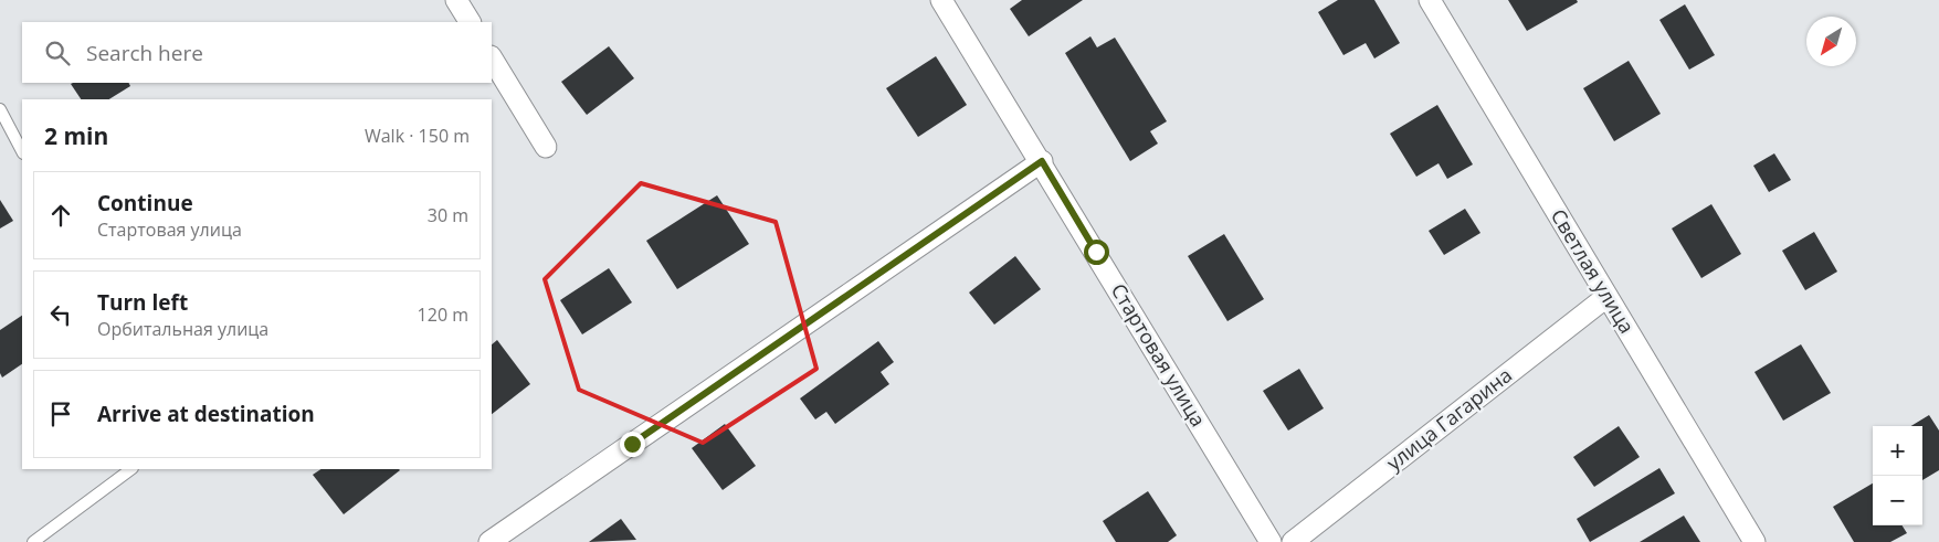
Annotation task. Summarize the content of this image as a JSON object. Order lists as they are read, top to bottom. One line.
{"streets":{"street":["Светлая улица","Стартовая улица","улица Гагарина"]},"crossings":[["Светлая улица","улица Гагарина"]],"north":"bottom left","page":{"search":"Search here","heading":["2 min","Walk · 150 m"],"list":[["Continue","Стартовая улица","30 m"],["Turn left","Орбитальная улица","120 m"],"Arrive at destination"],"map_buttons":["+","−"]}}
